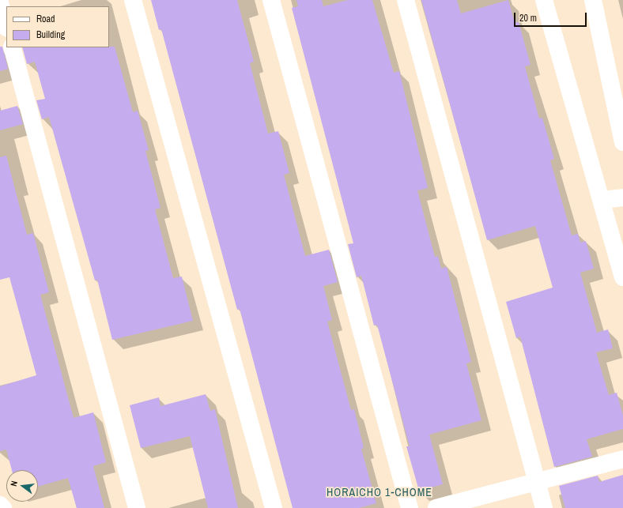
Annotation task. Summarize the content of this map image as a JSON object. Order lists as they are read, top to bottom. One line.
{"districts":["HORAICHO 1-CHOME"],"legend":["Road","Building"],"scale_bar":"20 m","north":"left"}
